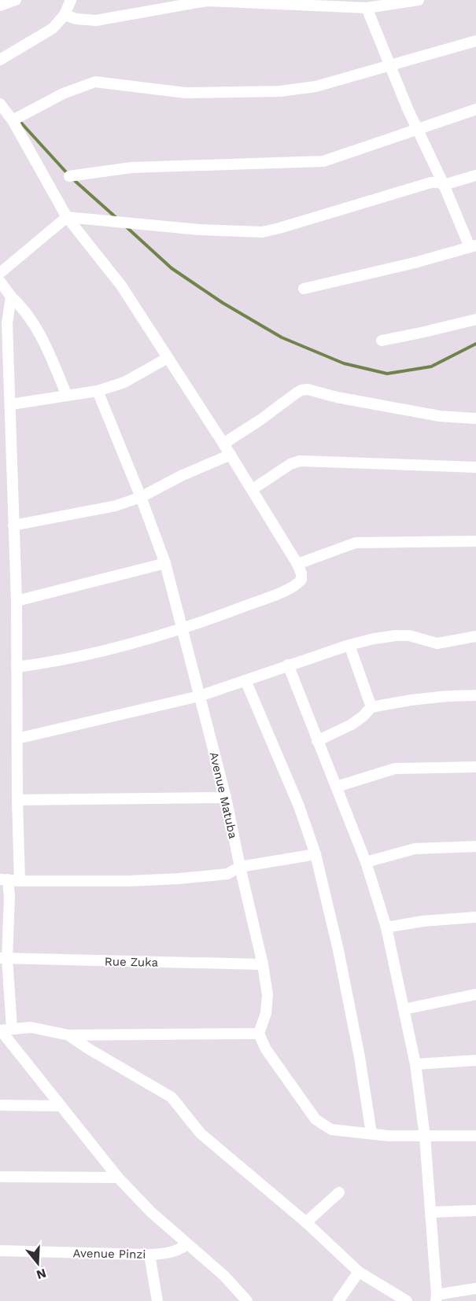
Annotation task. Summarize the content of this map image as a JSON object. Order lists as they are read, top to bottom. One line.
{"streets":{"street":["Avenue Matuba","Rue Zuka","Avenue Pinzi"]},"crossings":[["Avenue Matuba","Rue Zuka"]],"north":"bottom"}
